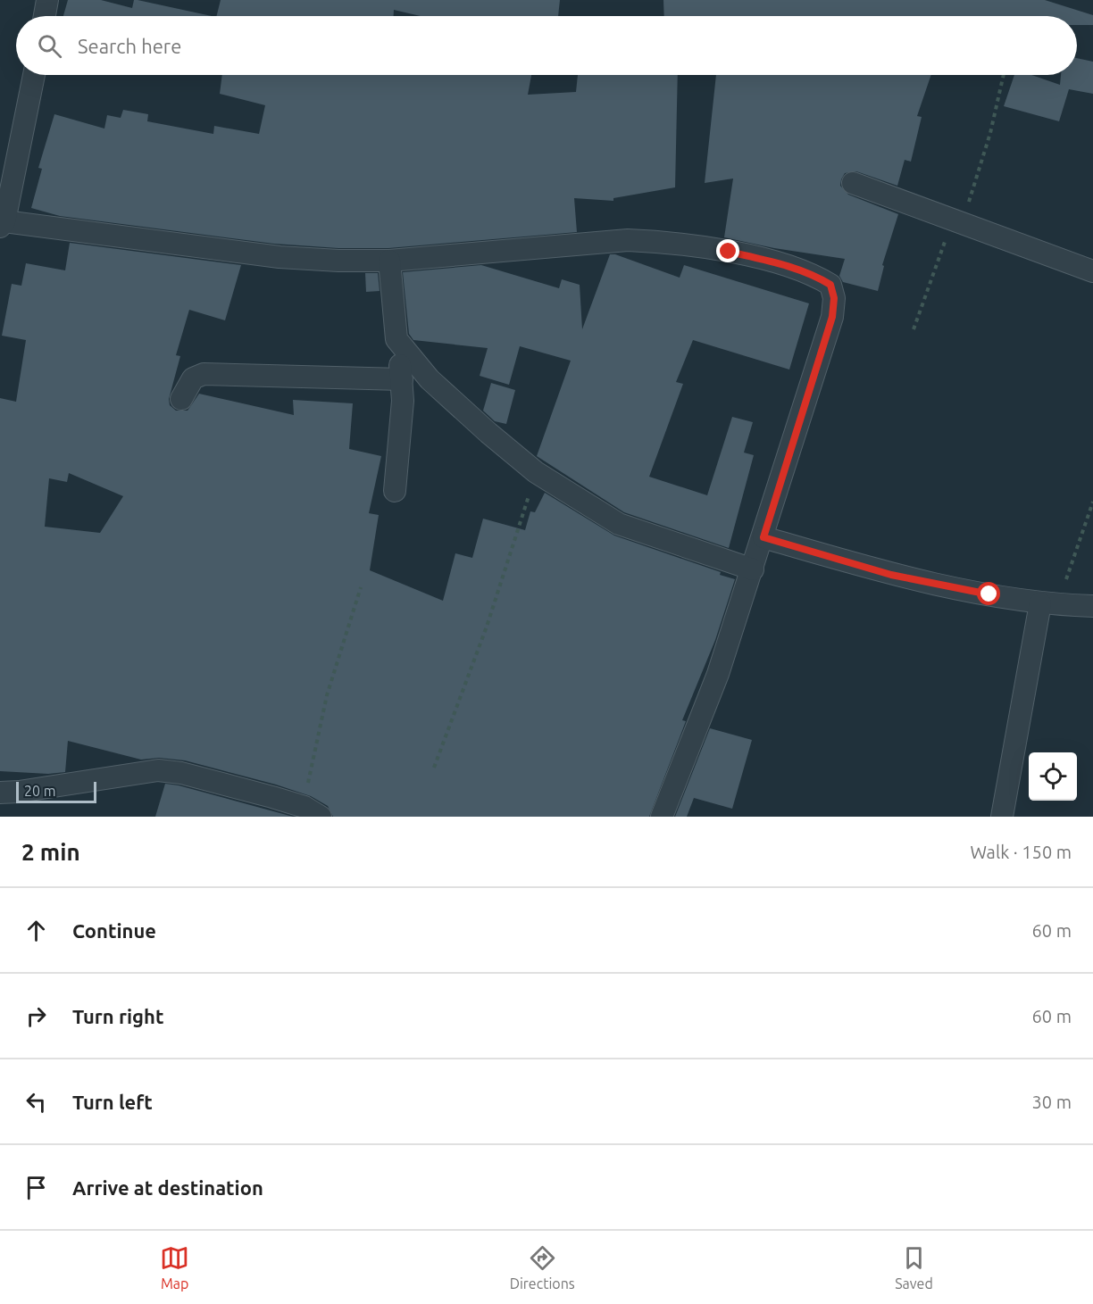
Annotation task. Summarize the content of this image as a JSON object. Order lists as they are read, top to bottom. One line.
{"scale_bar":"20 m","page":{"search":"Search here","scale":"20 m","heading":["2 min","Walk · 150 m"],"list":[["Continue","60 m"],["Turn right","60 m"],["Turn left","30 m"],"Arrive at destination"],"nav":["Map","Directions","Saved"]}}
